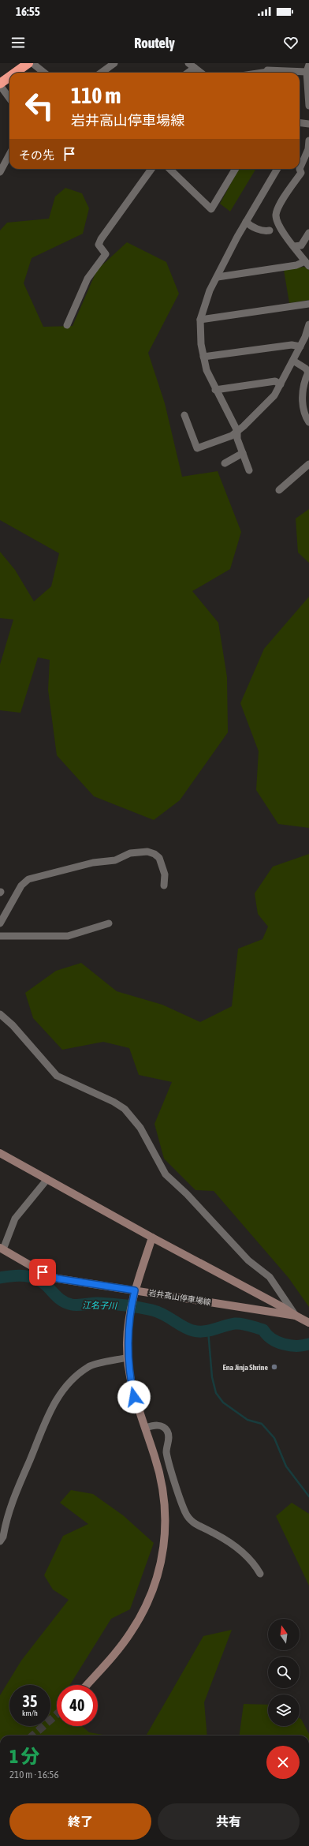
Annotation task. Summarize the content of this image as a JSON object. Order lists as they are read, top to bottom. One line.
{"streets":{"street":["岩井高山停車場線"]},"water":["江名子川"],"places":["Ena Jinja Shrine"],"north":"top","page":{"status":"16:55","header":"Routely","turn":["110 m","岩井高山停車場線"],"then":"その先","speed":"35 km/h","limit":"40","heading":["1 分","210 m · 16:56"],"buttons":["終了","共有"]}}
